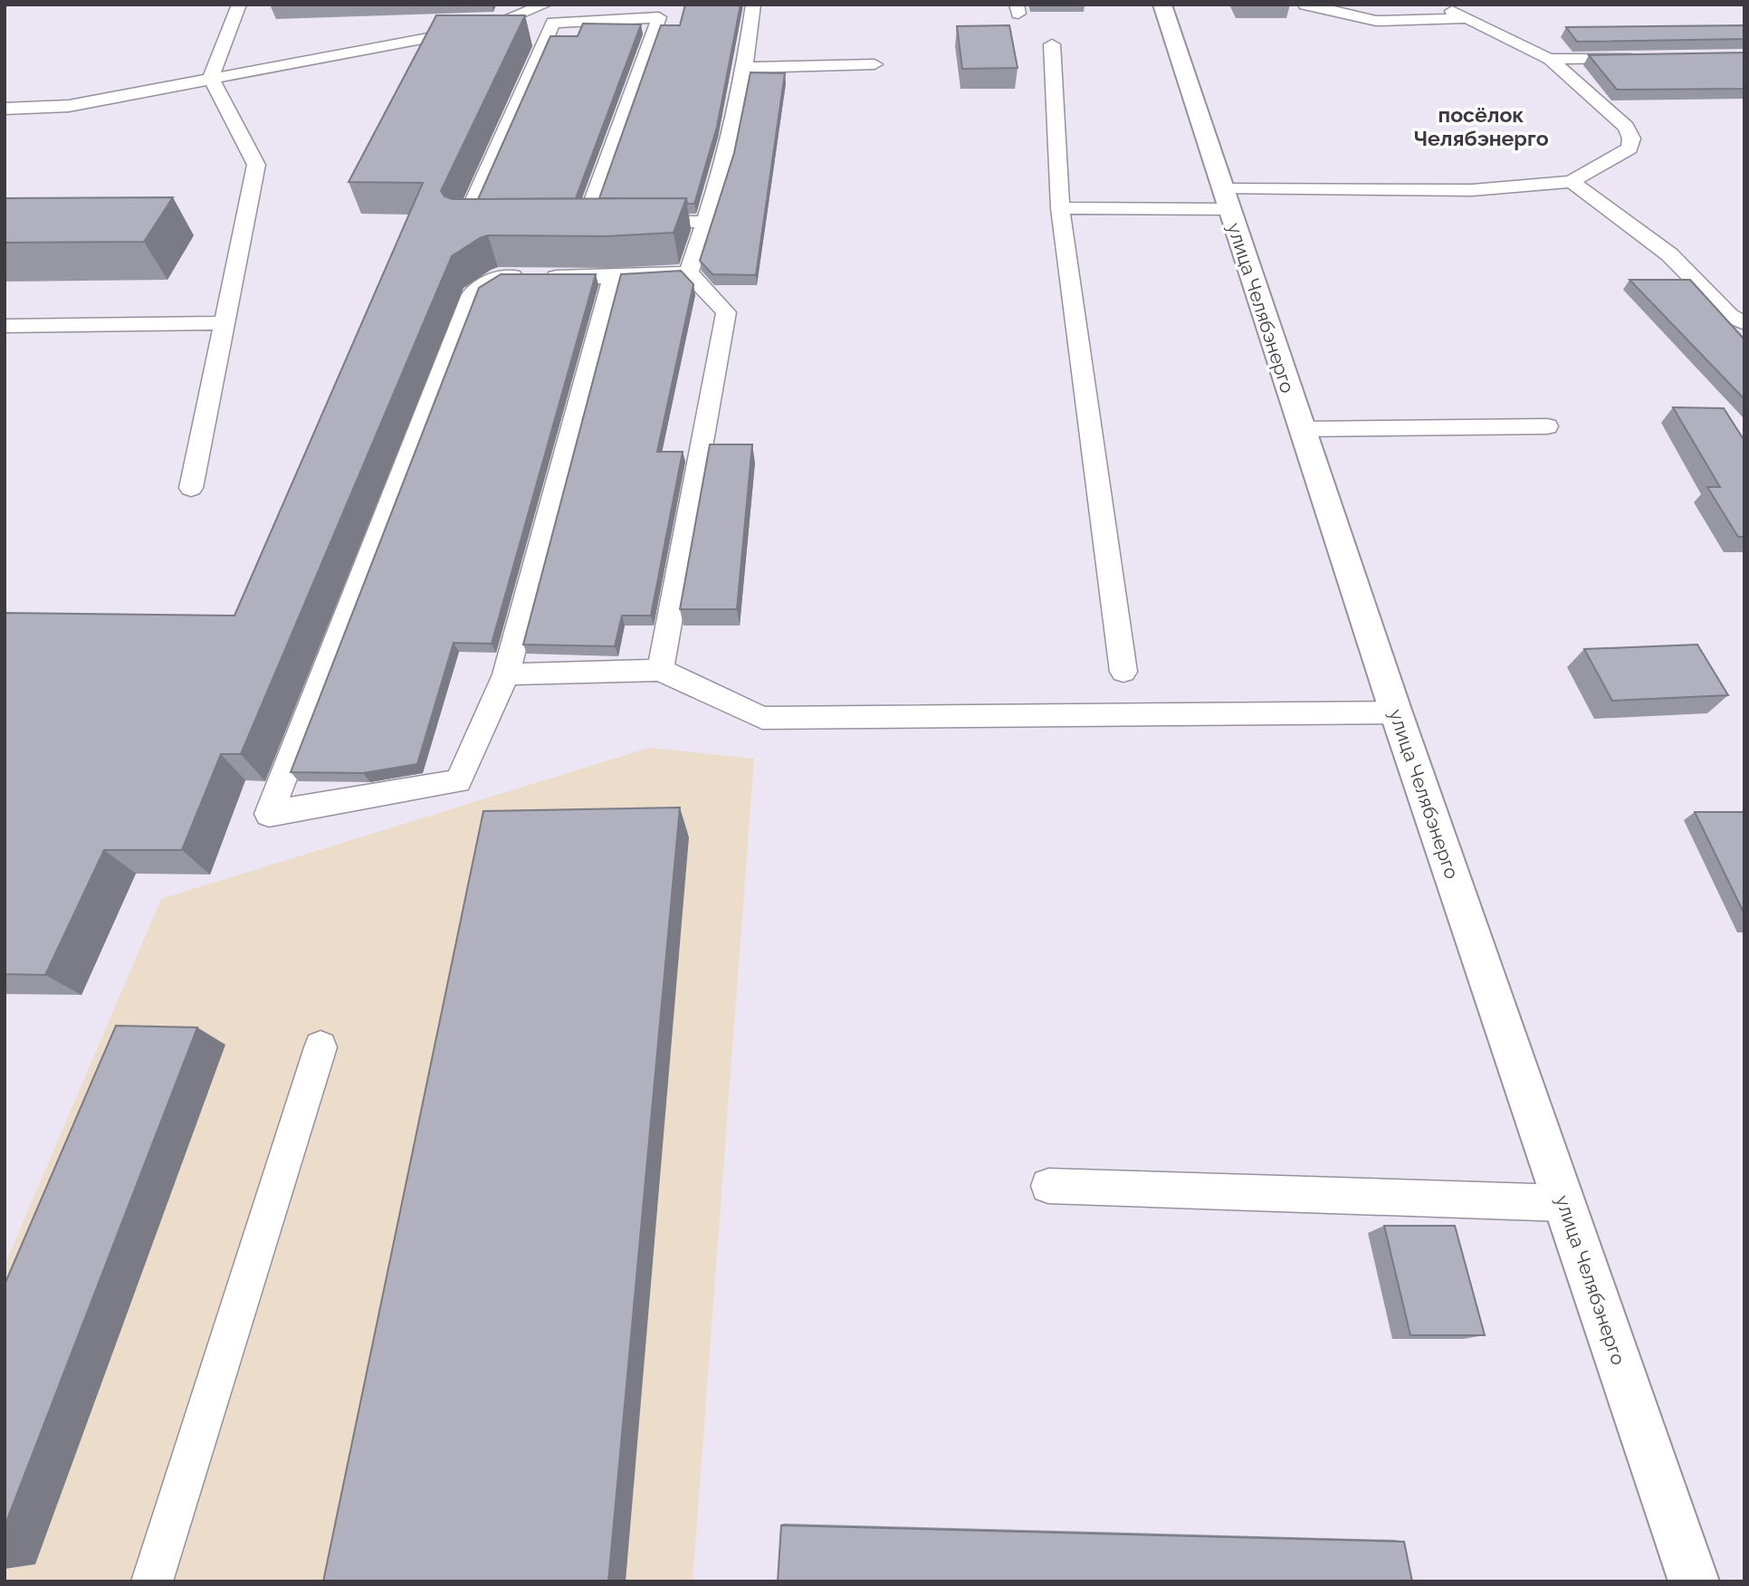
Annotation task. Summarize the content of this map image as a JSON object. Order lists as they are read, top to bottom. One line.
{"streets":{"street":["улица Челябэнерго"]},"districts":["посёлок Челябэнерго"]}
